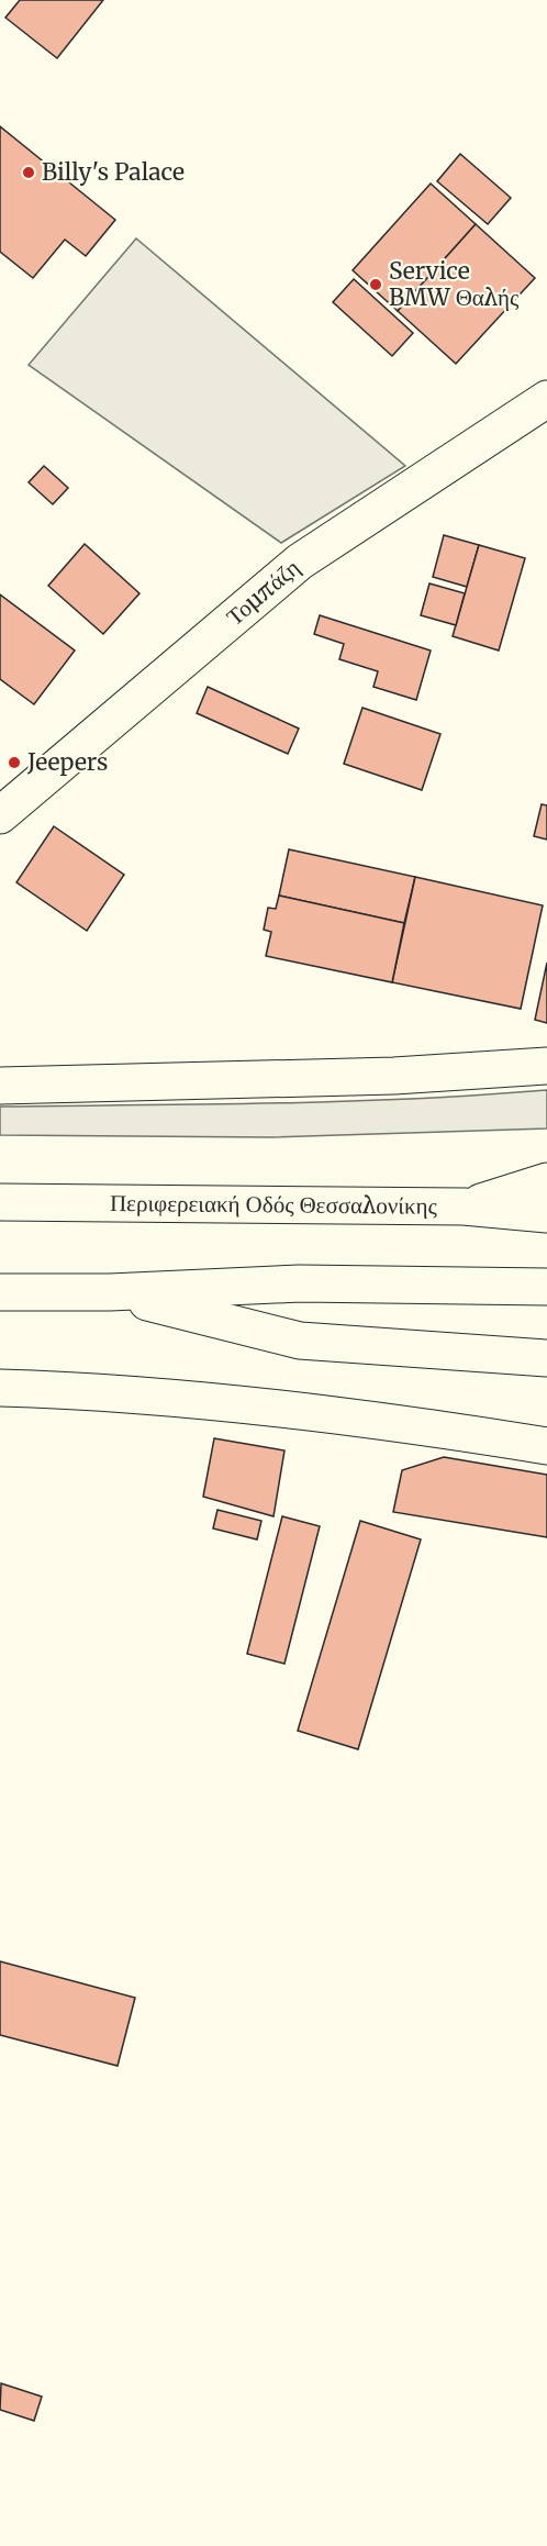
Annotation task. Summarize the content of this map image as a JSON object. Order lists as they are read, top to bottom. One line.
{"streets":{"main road":["Τομπάζη","Περιφερειακή Οδός Θεσσαλονίκης"]},"places":["Billy's Palace","Service BMW Θαλής","Jeepers"]}
